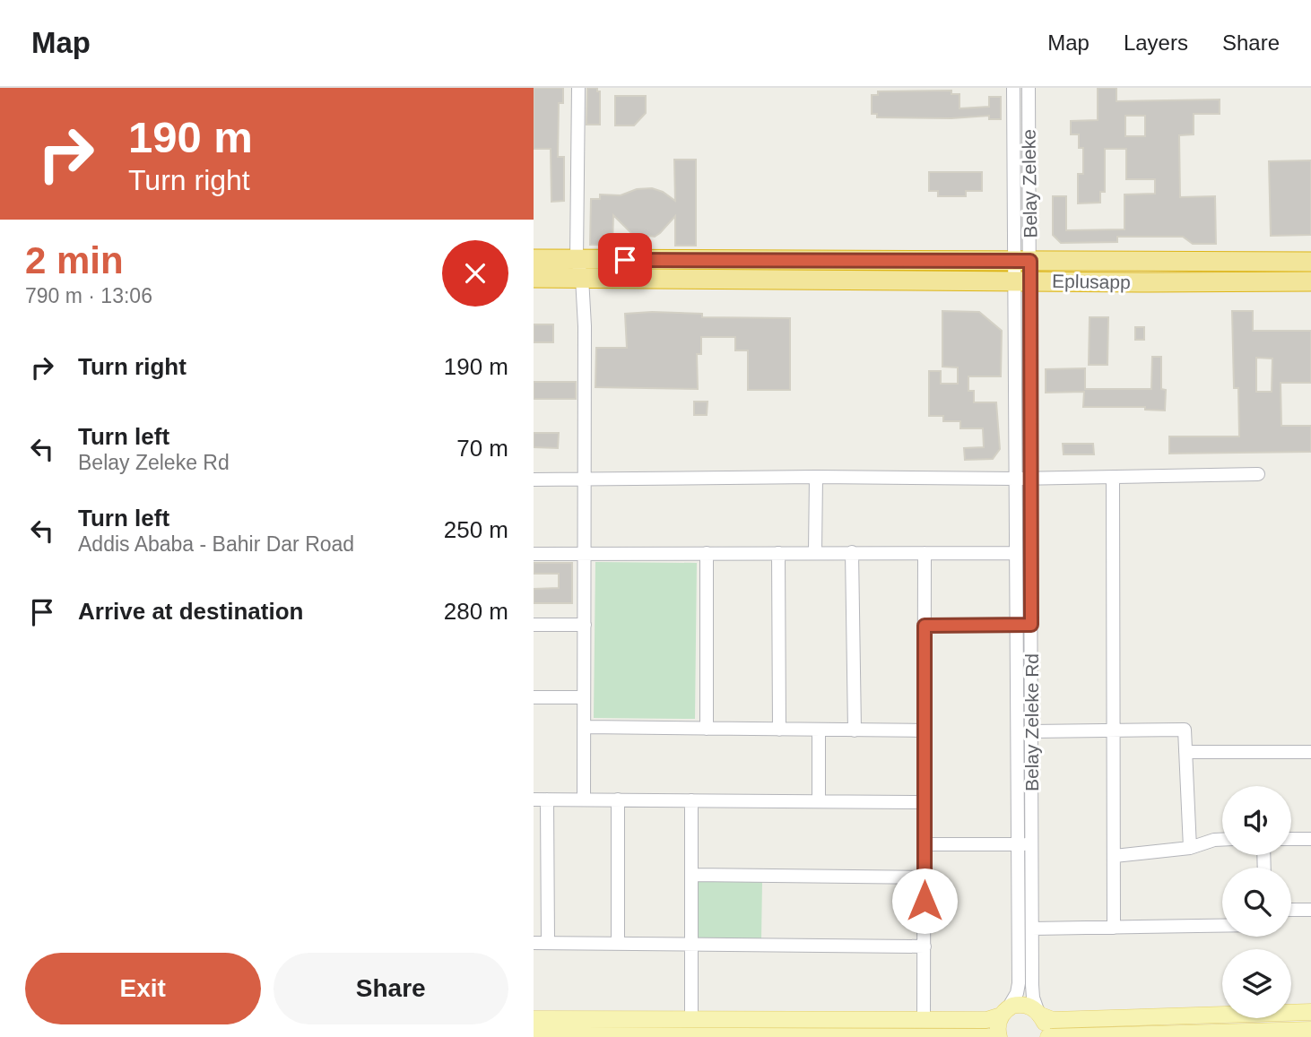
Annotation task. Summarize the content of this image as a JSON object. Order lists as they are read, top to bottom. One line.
{"streets":{"highway":["Eplusapp"],"street":["Belay Zeleke","Belay Zeleke Rd"]},"crossings":[["Belay Zeleke","Eplusapp"],["Belay Zeleke","Belay Zeleke Rd"],["Eplusapp","Belay Zeleke Rd"]],"page":{"header":"Map","nav":["Map","Layers","Share"],"turn":["190 m","Turn right"],"heading":["2 min","790 m · 13:06"],"list":[{"name":"Turn right","value":"190 m"},{"name":"Turn left","note":"Belay Zeleke Rd","value":"70 m"},{"name":"Turn left","note":"Addis Ababa - Bahir Dar Road","value":"250 m"},{"name":"Arrive at destination","value":"280 m"}],"buttons":["Exit","Share"]}}
